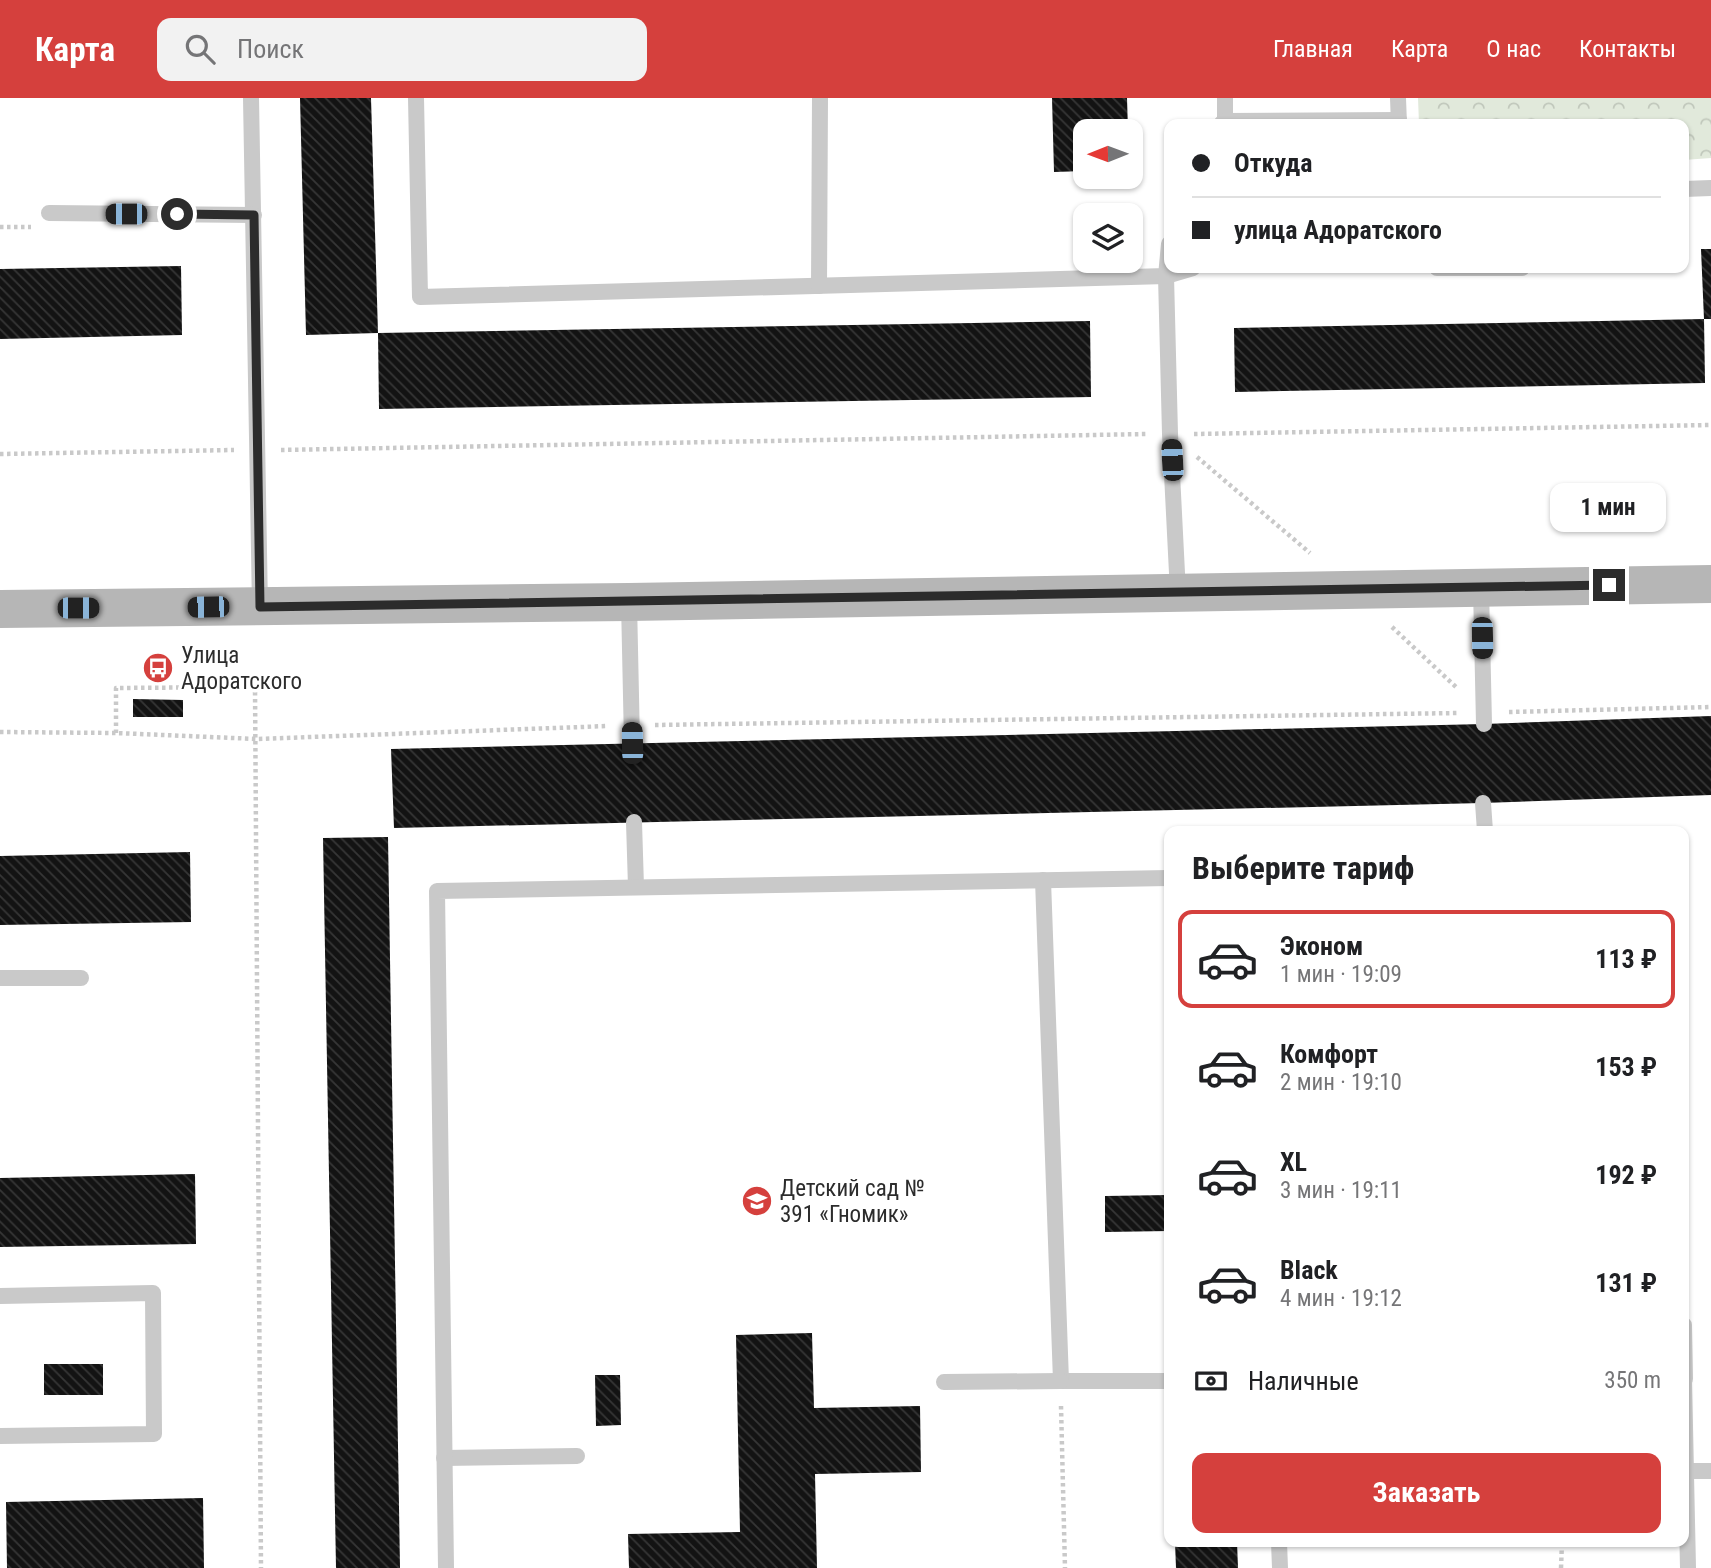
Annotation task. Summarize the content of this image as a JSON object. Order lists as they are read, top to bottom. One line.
{"places":{"bus stop":["Улица Адоратского"],"school or university":["Детский сад № 391 «Гномик»"]},"north":"left","page":{"header":"Карта","search":"Поиск","nav":["Главная","Карта","О нас","Контакты"],"banner":["Откуда","улица Адоратского"],"bubble":"1 мин","heading":"Выберите тариф","list":[{"name":"Эконом","note":"1 мин · 19:09","value":"113 ₽"},{"name":"Комфорт","note":"2 мин · 19:10","value":"153 ₽"},{"name":"XL","note":"3 мин · 19:11","value":"192 ₽"},{"name":"Black","note":"4 мин · 19:12","value":"131 ₽"}],"pay":["Наличные","350 m"],"buttons":"Заказать"}}
